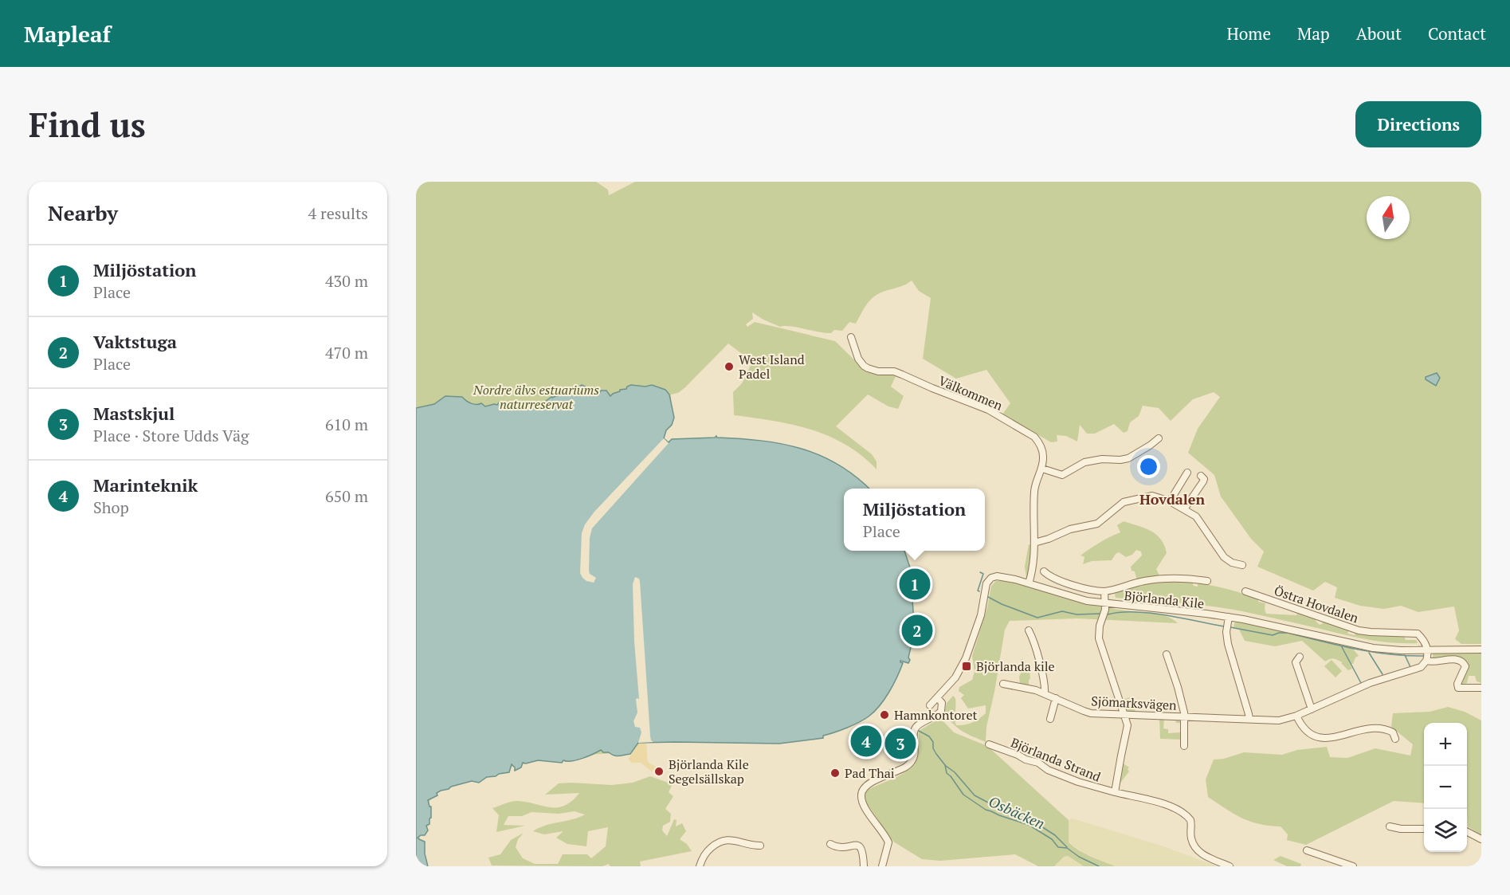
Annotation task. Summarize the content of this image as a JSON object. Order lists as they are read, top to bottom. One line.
{"streets":{"street":["Välkommen","Björlanda Kile","Östra Hovdalen","Sjömarksvägen","Björlanda Strand"]},"crossings":[["Välkommen","Björlanda Kile"],["Björlanda Kile","Östra Hovdalen"],["Björlanda Kile","Björlanda Strand"],["Sjömarksvägen","Björlanda Strand"]],"districts":["Hovdalen"],"water":["Osbäcken"],"parks":["Nordre älvs estuariums naturreservat"],"places":{"other":["West Island Padel","Hamnkontoret","Björlanda Kile Segelsällskap","Pad Thai"],"transit":["Björlanda kile"]},"north":"top","page":{"header":"Mapleaf","nav":["Home","Map","About","Contact"],"buttons":"Directions","title":"Find us","heading":["Nearby","4 results"],"list":[{"mark":"1","name":"Miljöstation","note":"Place","value":"430 m"},{"mark":"2","name":"Vaktstuga","note":"Place","value":"470 m"},{"mark":"3","name":"Mastskjul","note":"Place · Store Udds Väg","value":"610 m"},{"mark":"4","name":"Marinteknik","note":"Shop","value":"650 m"}],"popup":["Miljöstation","Place"],"pins":["1","2","4","3"],"map_buttons":["+","−"]}}
